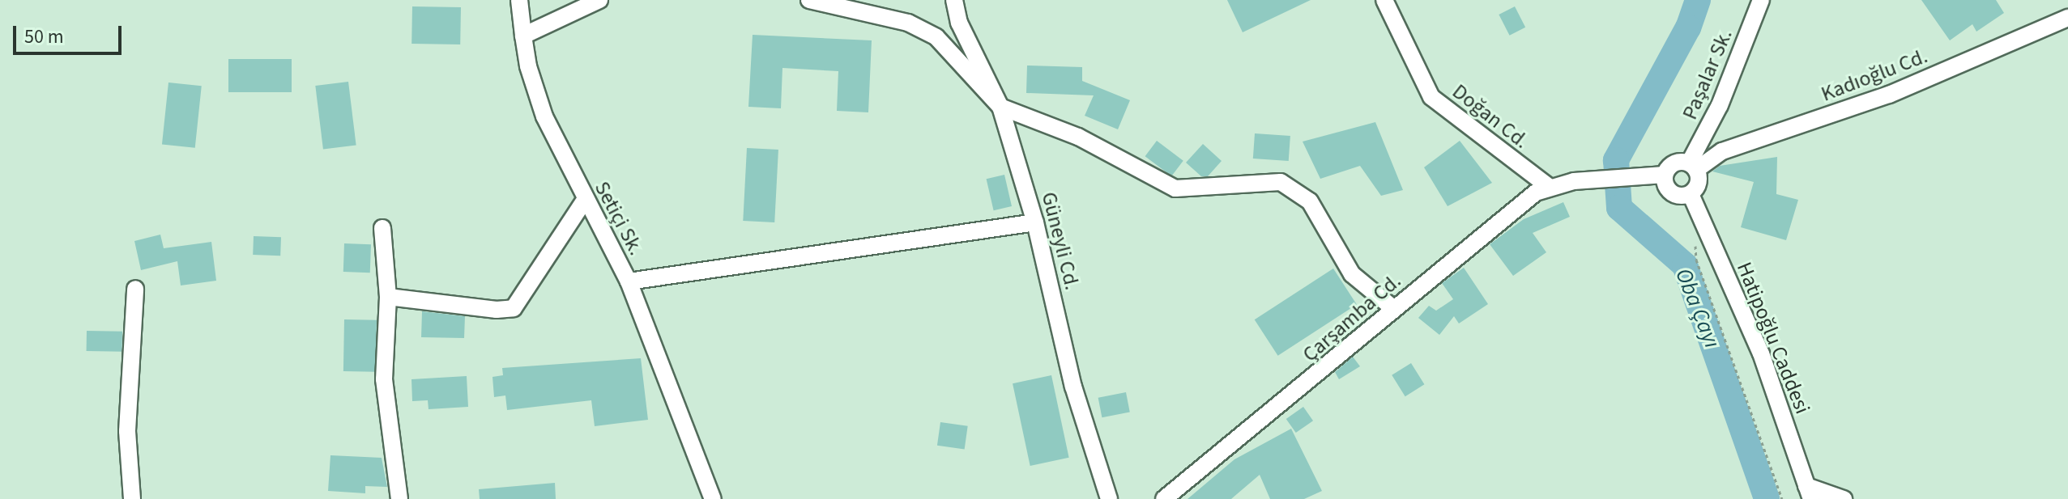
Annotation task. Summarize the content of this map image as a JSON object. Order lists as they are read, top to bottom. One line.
{"streets":{"street":["Paşalar Sk.","Kadıoğlu Cd.","Doğan Cd.","Setiçi Sk.","Güneyli Cd.","Çarşamba Cd.","Hatipoğlu Caddesi"]},"crossings":[["Paşalar Sk.","Kadıoğlu Cd."],["Paşalar Sk.","Çarşamba Cd."],["Paşalar Sk.","Hatipoğlu Caddesi"],["Kadıoğlu Cd.","Çarşamba Cd."],["Kadıoğlu Cd.","Hatipoğlu Caddesi"],["Doğan Cd.","Çarşamba Cd."],["Çarşamba Cd.","Hatipoğlu Caddesi"]],"water":["Oba Çayı"],"scale_bar":"50 m"}
